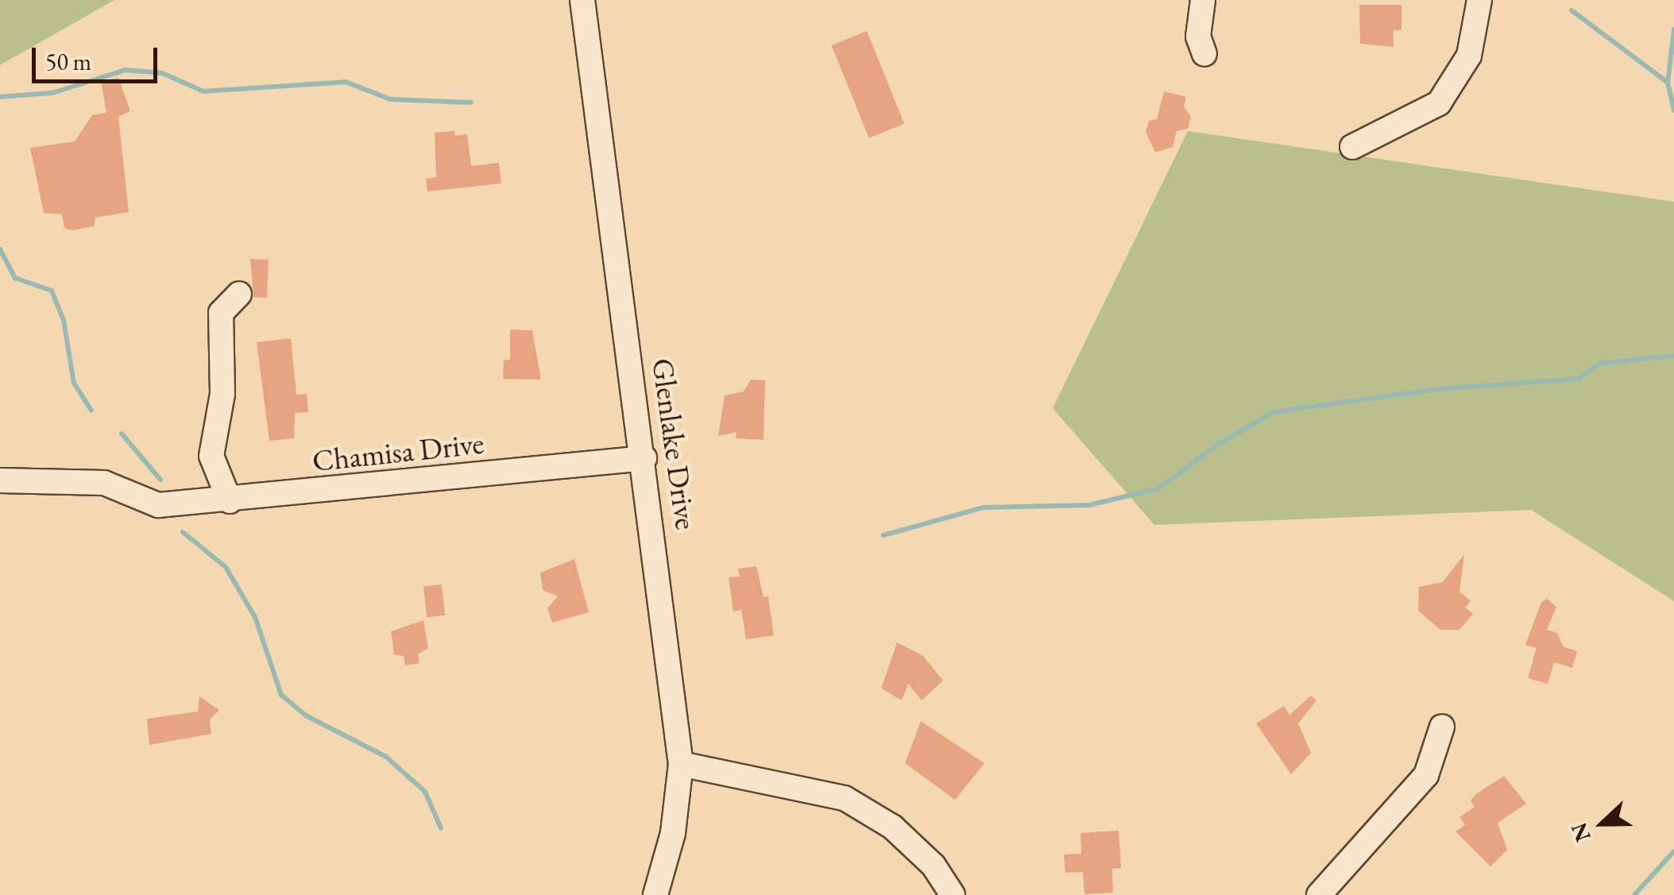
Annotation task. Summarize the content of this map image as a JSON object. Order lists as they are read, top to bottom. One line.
{"streets":{"street":["Glenlake Drive","Chamisa Drive"]},"crossings":[["Glenlake Drive","Chamisa Drive"]],"scale_bar":"50 m","north":"left"}
